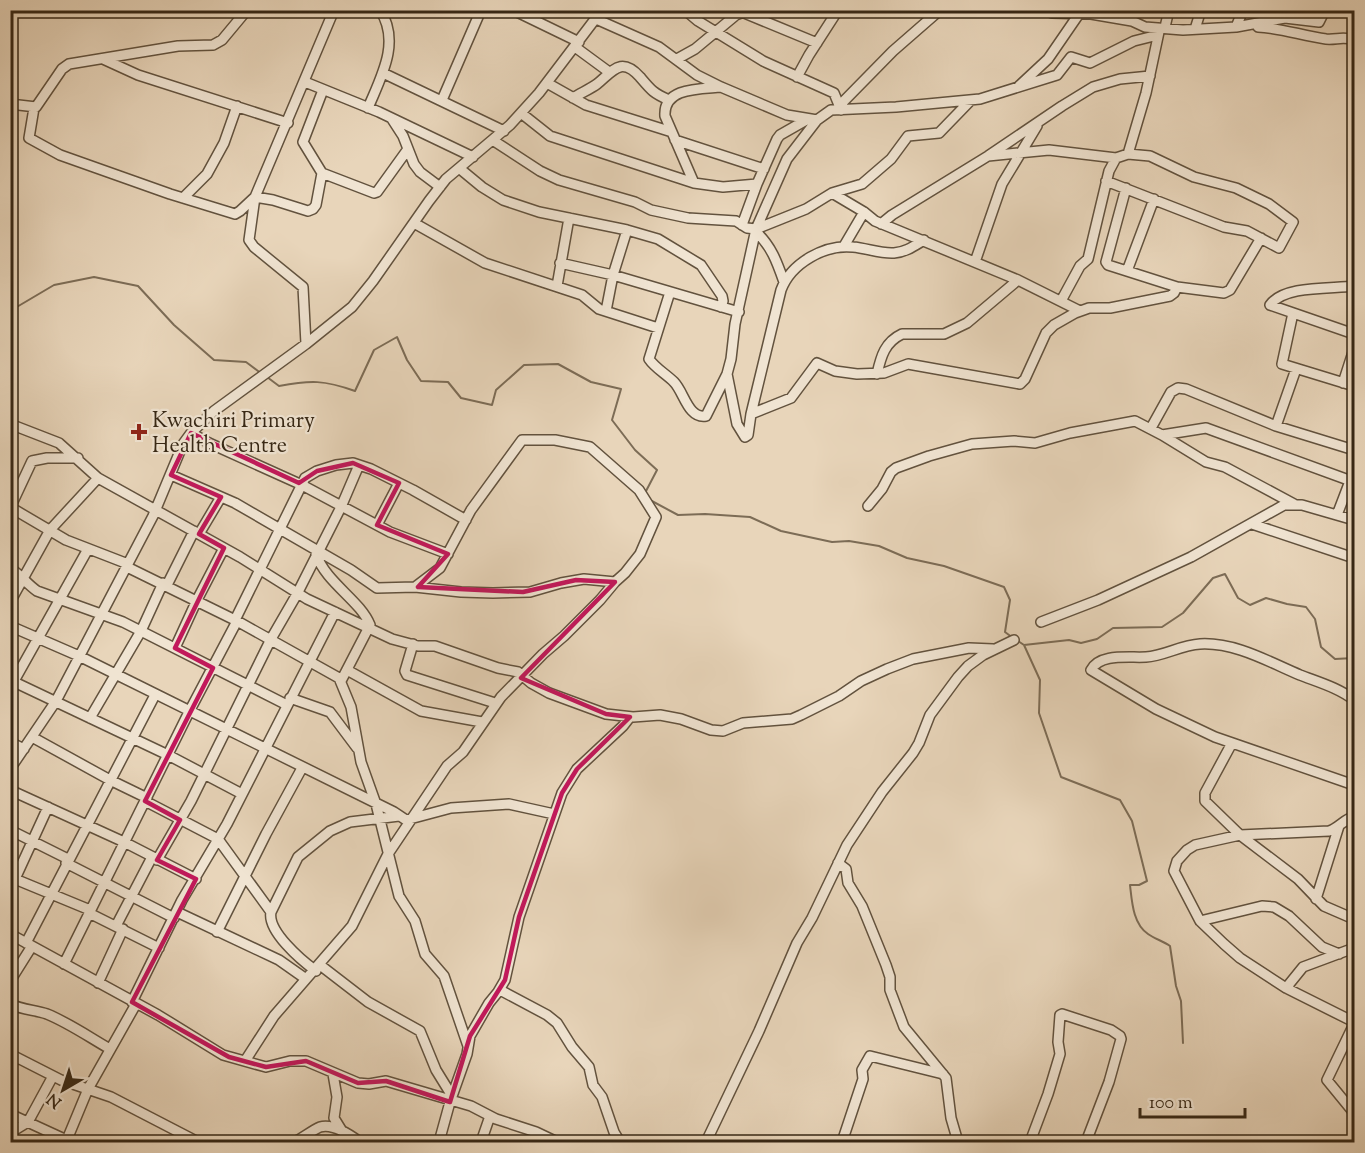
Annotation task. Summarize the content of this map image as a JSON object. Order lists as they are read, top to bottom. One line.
{"places":{"health":["Kwachiri Primary Health Centre"]},"scale_bar":"100 m","north":"bottom left"}
